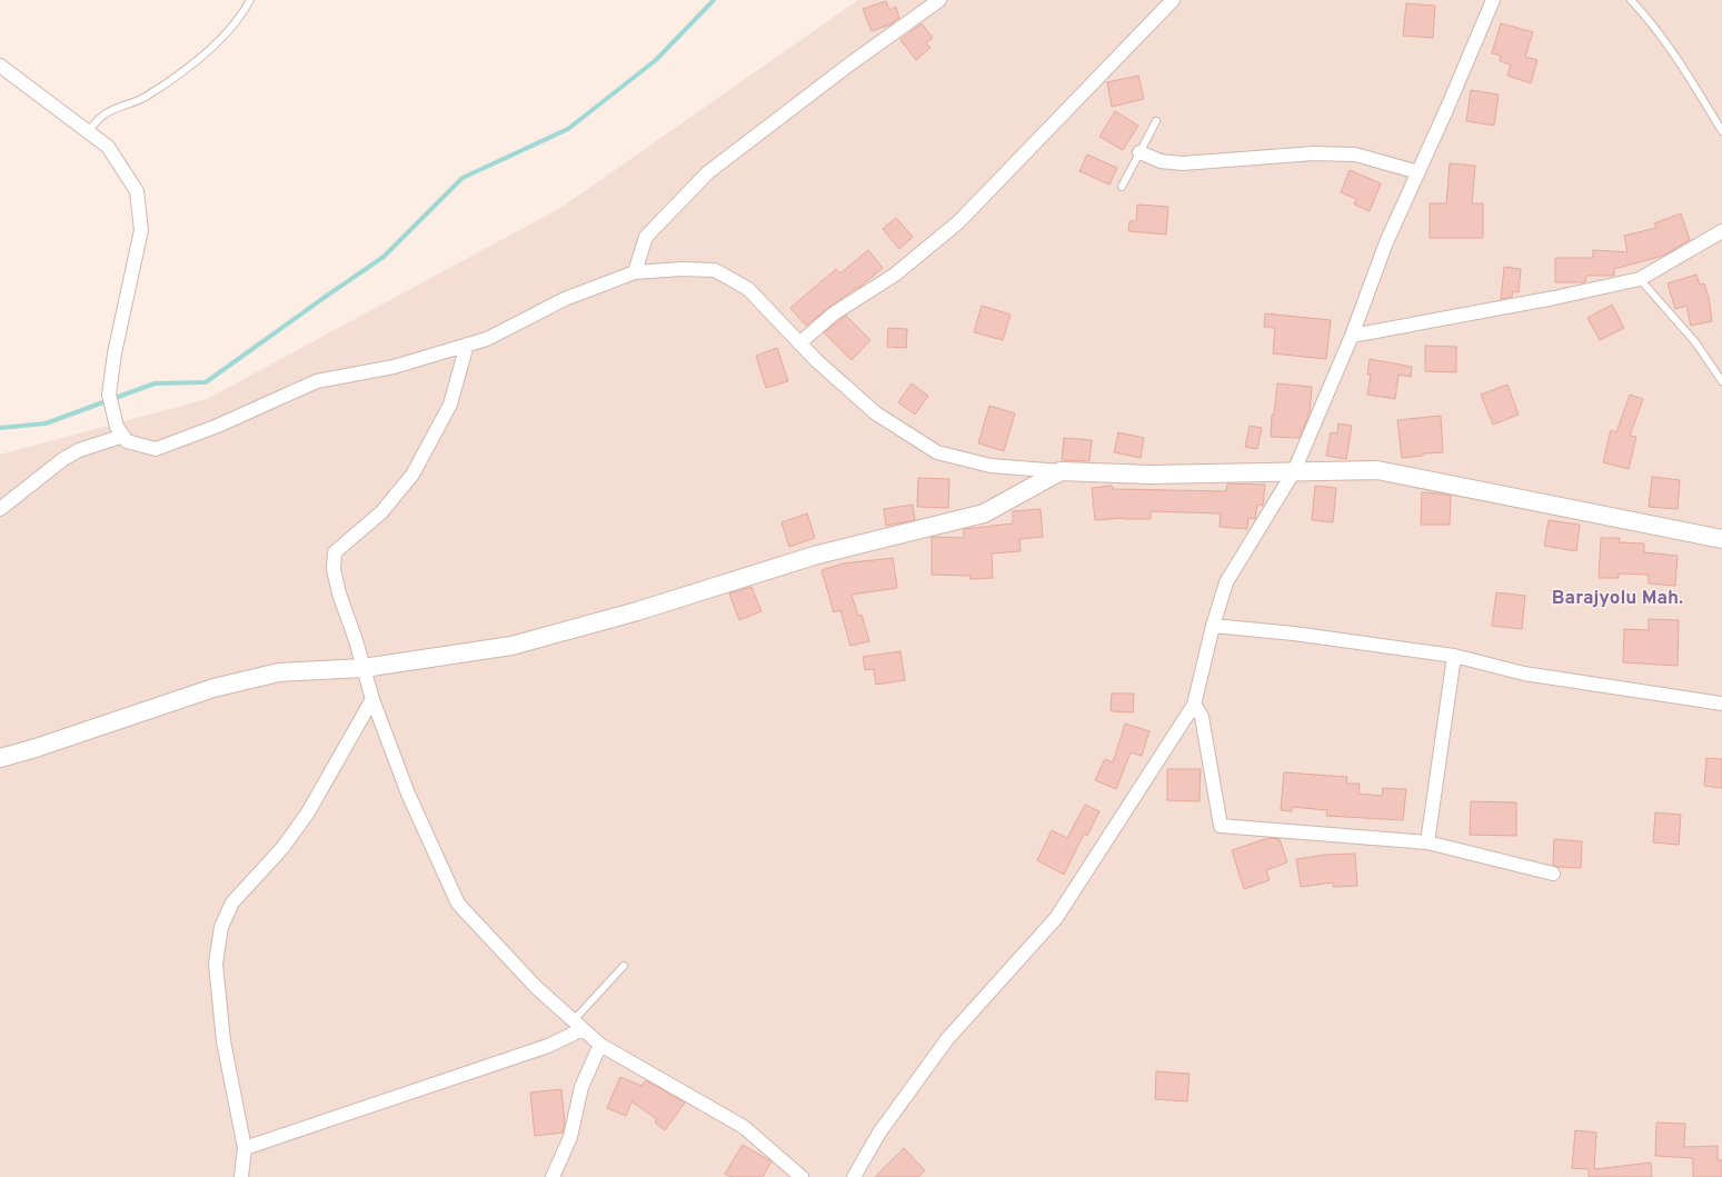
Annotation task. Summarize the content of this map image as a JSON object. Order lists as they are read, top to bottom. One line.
{"districts":["Barajyolu Mah."]}
